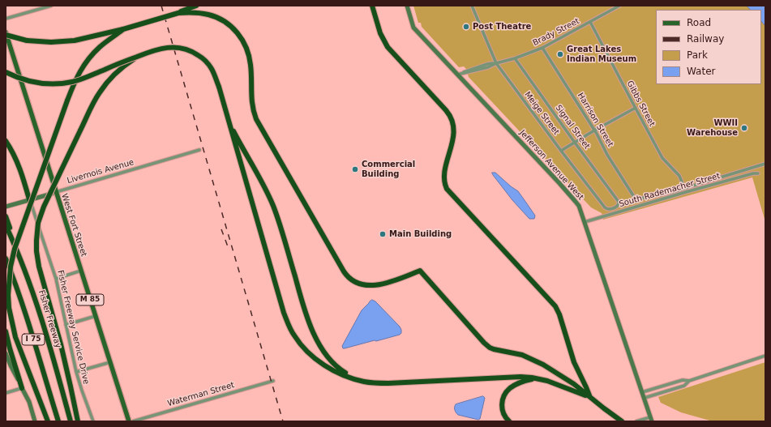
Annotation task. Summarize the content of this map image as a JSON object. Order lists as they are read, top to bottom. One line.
{"streets":{"highway":["Fisher Freeway","I 75"],"main road":["Jefferson Avenue West","Livernois Avenue","West Fort Street","M 85"],"street":["Brady Street","Gibbs Street","Meige Street","Harrison Street","Signal Street","South Rademacher Street","Fisher Freeway Service Drive","Waterman Street"]},"crossings":[["Brady Street","Gibbs Street"],["Brady Street","Meige Street"],["Brady Street","Harrison Street"],["Brady Street","Signal Street"],["Brady Street","Jefferson Avenue West"],["Gibbs Street","Harrison Street"],["Meige Street","Signal Street"],["Jefferson Avenue West","South Rademacher Street"],["Livernois Avenue","West Fort Street"],["Livernois Avenue","Fisher Freeway Service Drive"]],"places":["Post Theatre","Great Lakes Indian Museum","WWII Warehouse","Commercial Building","Main Building"],"legend":["Road","Railway","Park","Water"]}
